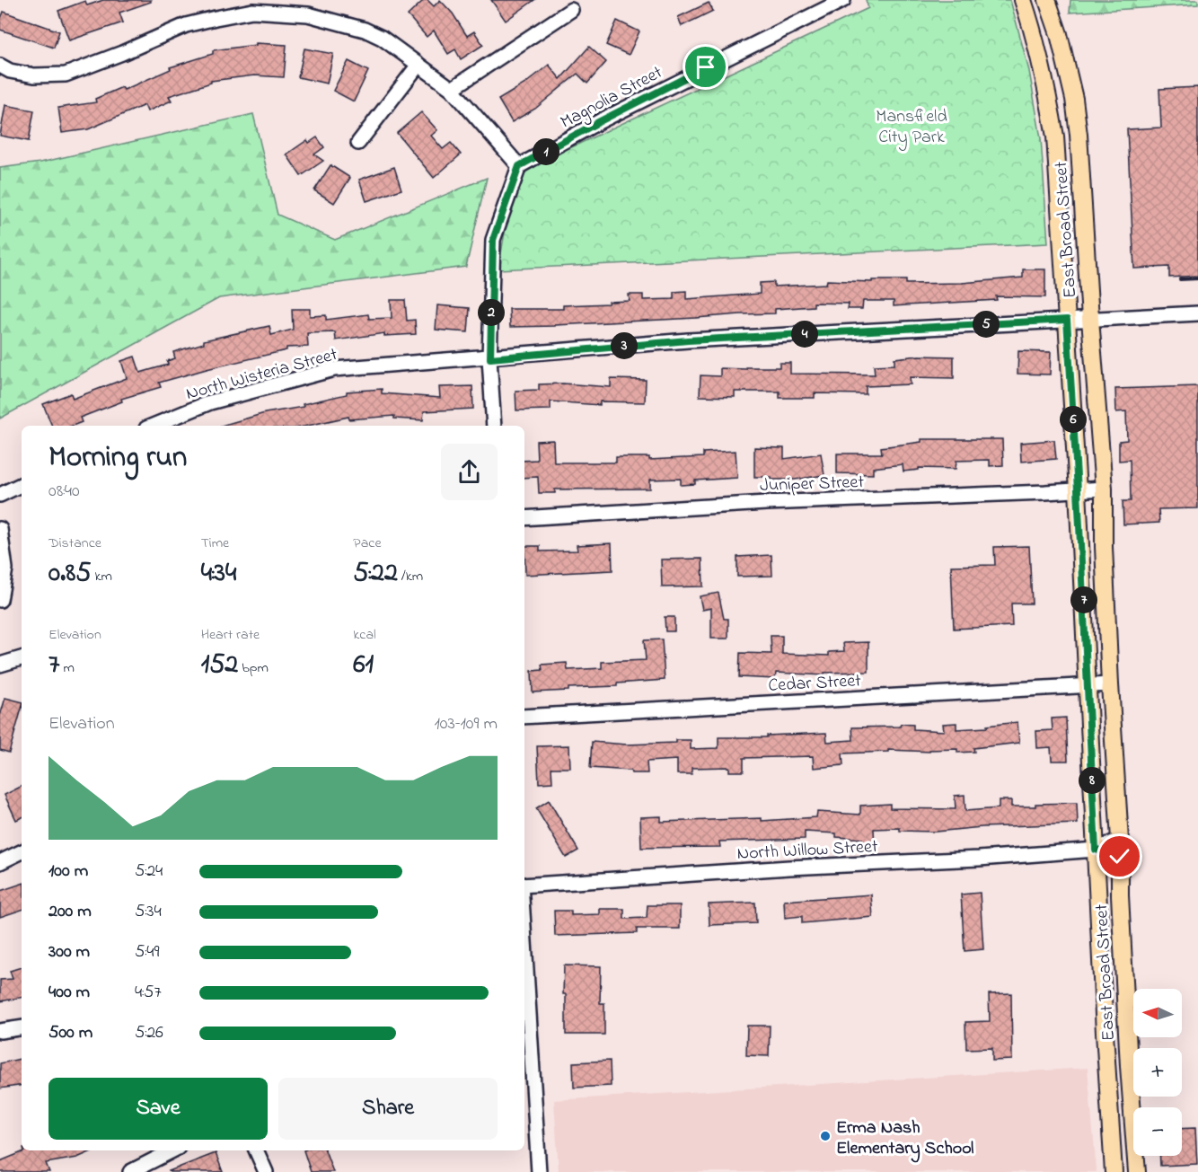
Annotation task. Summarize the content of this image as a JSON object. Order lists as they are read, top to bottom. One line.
{"streets":{"main road":["East Broad Street"],"street":["Magnolia Street","North Wisteria Street","Juniper Street","Cedar Street","North Willow Street"]},"crossings":[["East Broad Street","North Wisteria Street"],["East Broad Street","Juniper Street"],["East Broad Street","Cedar Street"],["East Broad Street","North Willow Street"]],"parks":["Mansfield City Park"],"places":["Erma Nash Elementary School"],"north":"left","page":{"pins":["1","2","5","4","3","6","7","8"],"heading":["Morning run","08:40"],"stats":[["Distance","0.85 km"],["Time","4:34"],["Pace","5:22 /km"],["Elevation","7 m"],["Heart rate","152 bpm"],["kcal","61"]],"chart":["Elevation","103–109 m"],"list":[{"name":"100 m","note":"5:24"},{"name":"200 m","note":"5:34"},{"name":"300 m","note":"5:49"},{"name":"400 m","note":"4:57"},{"name":"500 m","note":"5:26"}],"map_buttons":["+","−"],"buttons":["Save","Share"]}}
